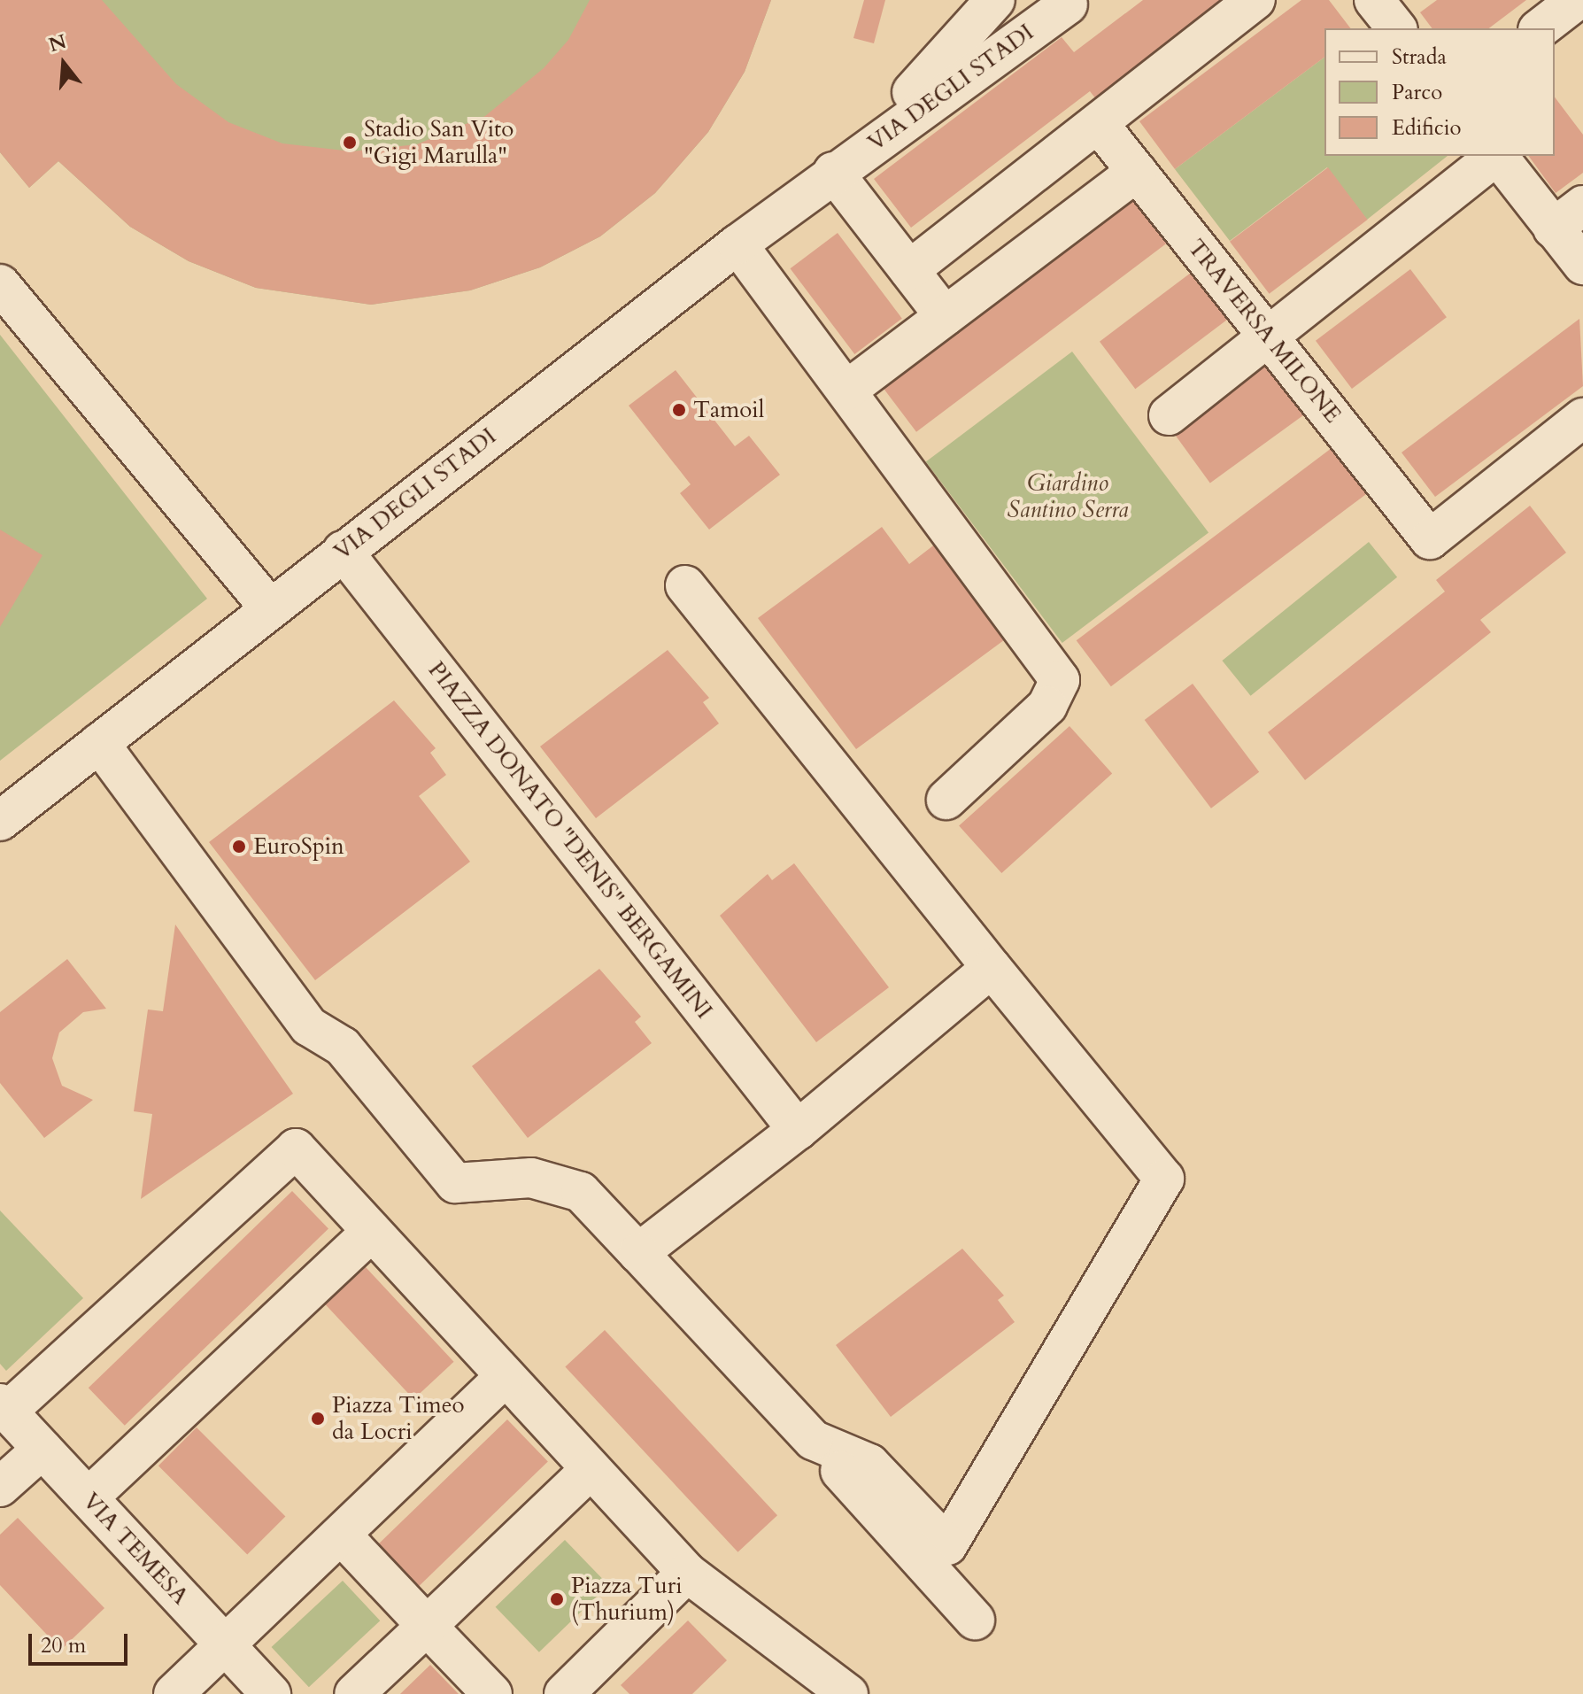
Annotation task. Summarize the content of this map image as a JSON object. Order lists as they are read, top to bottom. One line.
{"streets":{"street":["VIA DEGLI STADI","TRAVERSA MILONE","PIAZZA DONATO \"DENIS\" BERGAMINI","VIA TEMESA"]},"crossings":[["VIA DEGLI STADI","PIAZZA DONATO \"DENIS\" BERGAMINI"]],"parks":["Giardino Santino Serra"],"places":["Stadio San Vito \"Gigi Marulla\"","Tamoil","EuroSpin","Piazza Timeo da Locri","Piazza Turi (Thurium)"],"legend":["Strada","Parco","Edificio"],"scale_bar":"20 m","north":"top"}
